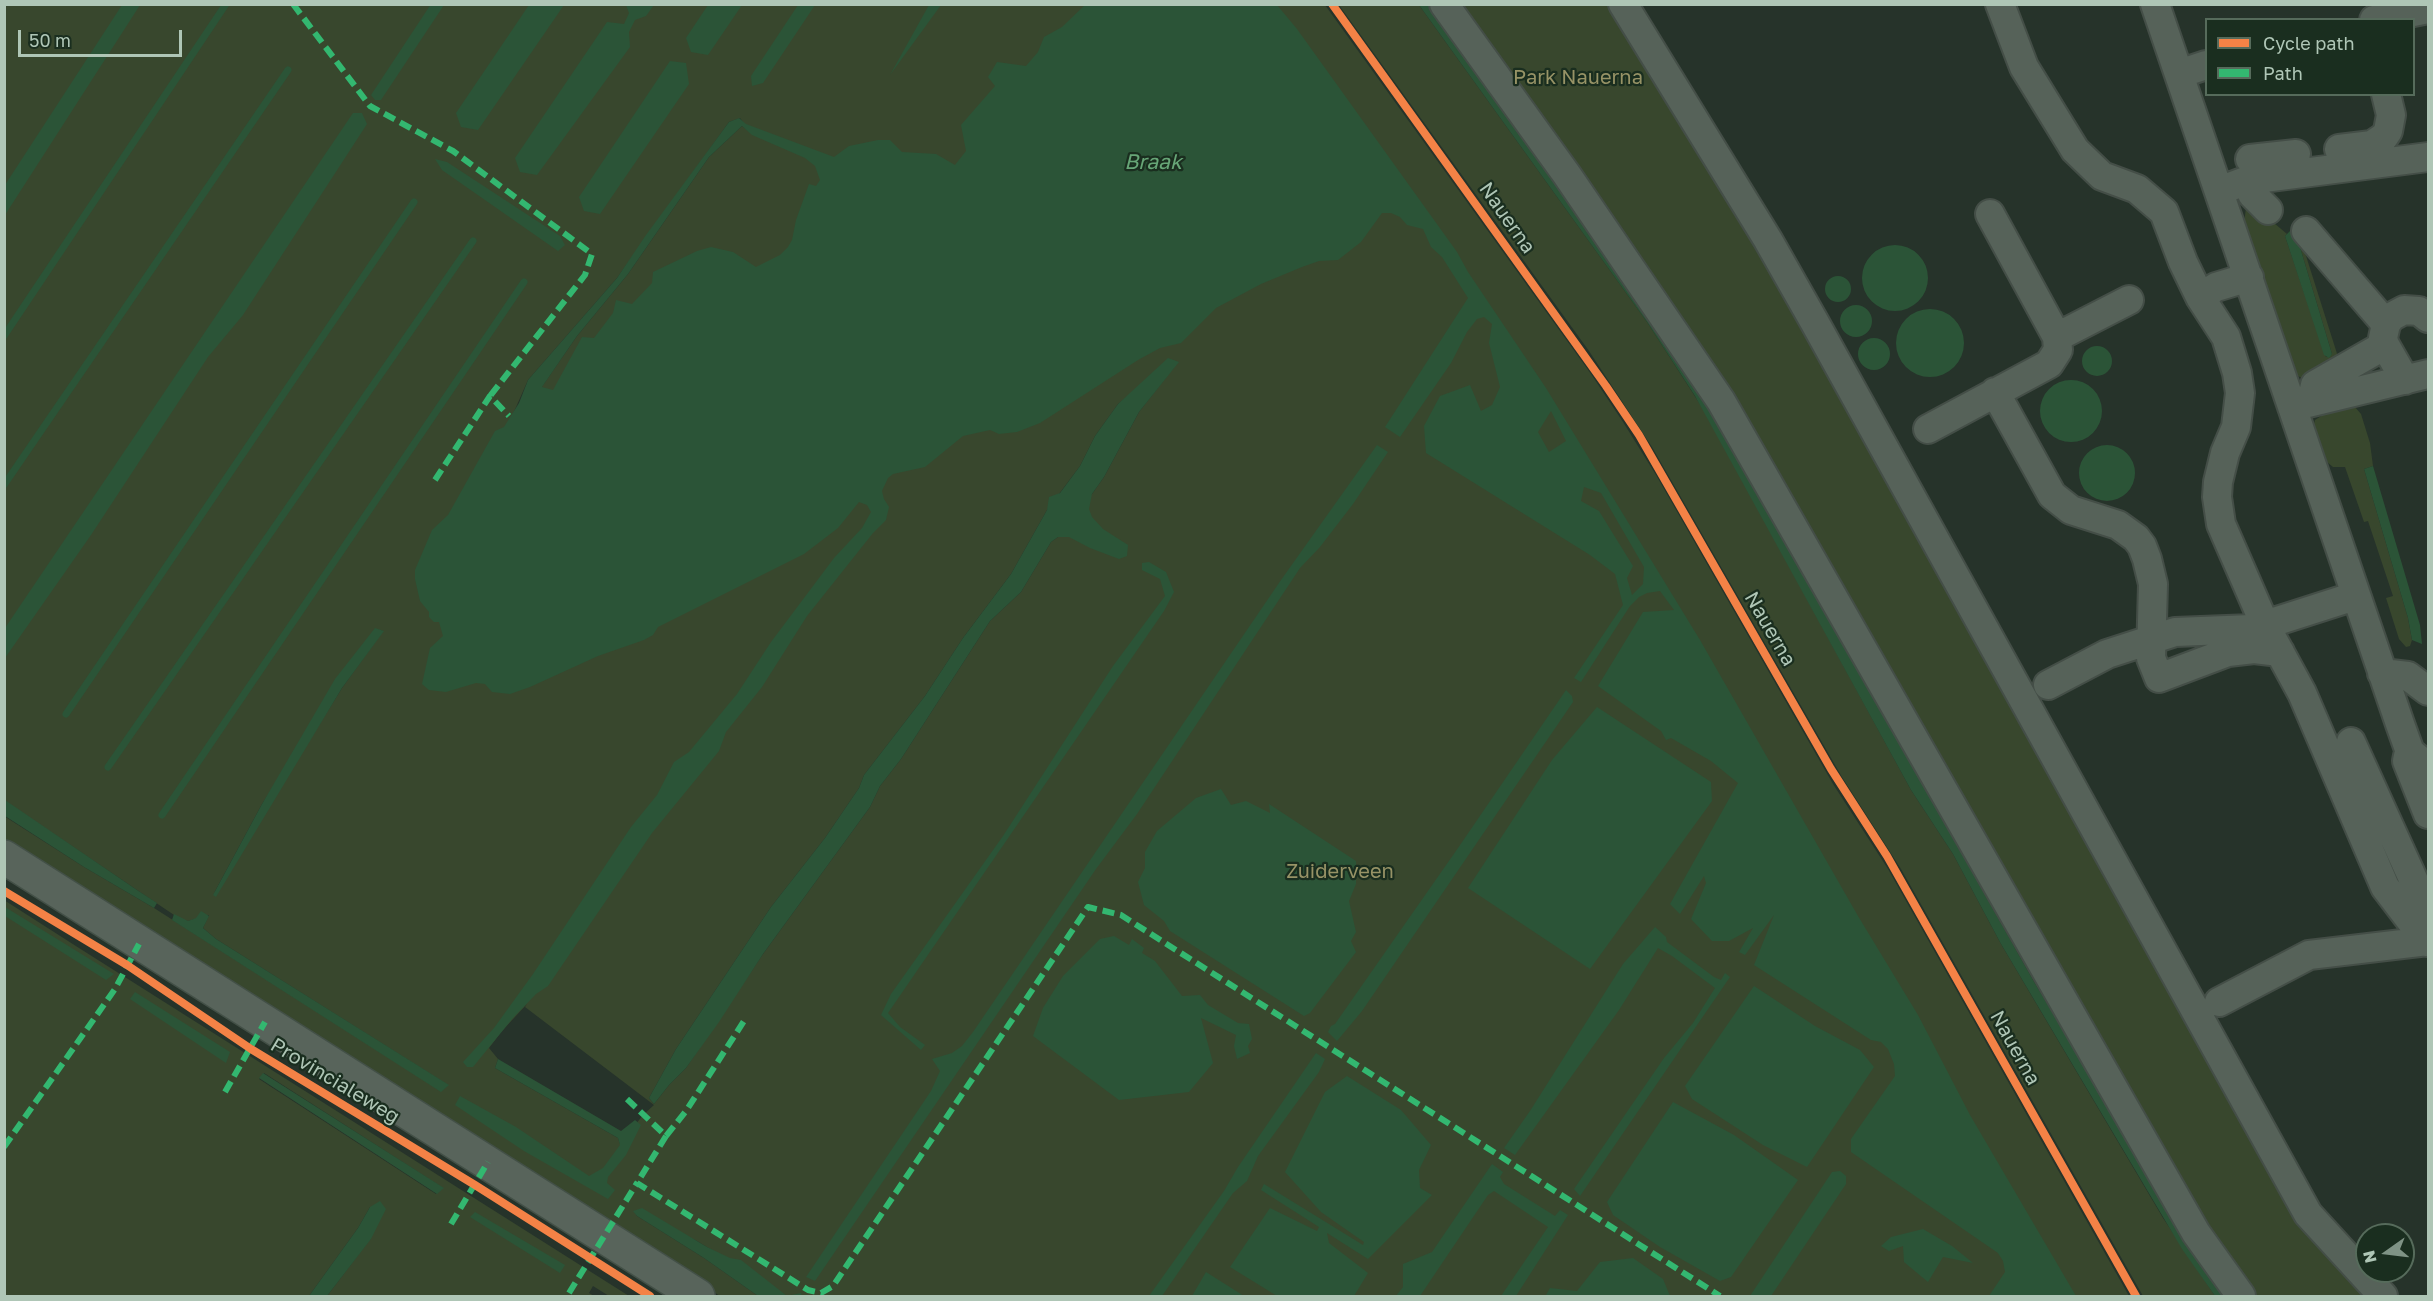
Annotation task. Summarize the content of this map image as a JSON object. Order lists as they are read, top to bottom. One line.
{"streets":{"cycle path":["Nauerna","Provincialeweg"]},"water":["Braak"],"parks":["Park Nauerna","Zuiderveen"],"legend":["Cycle path","Path"],"scale_bar":"50 m","north":"left"}
